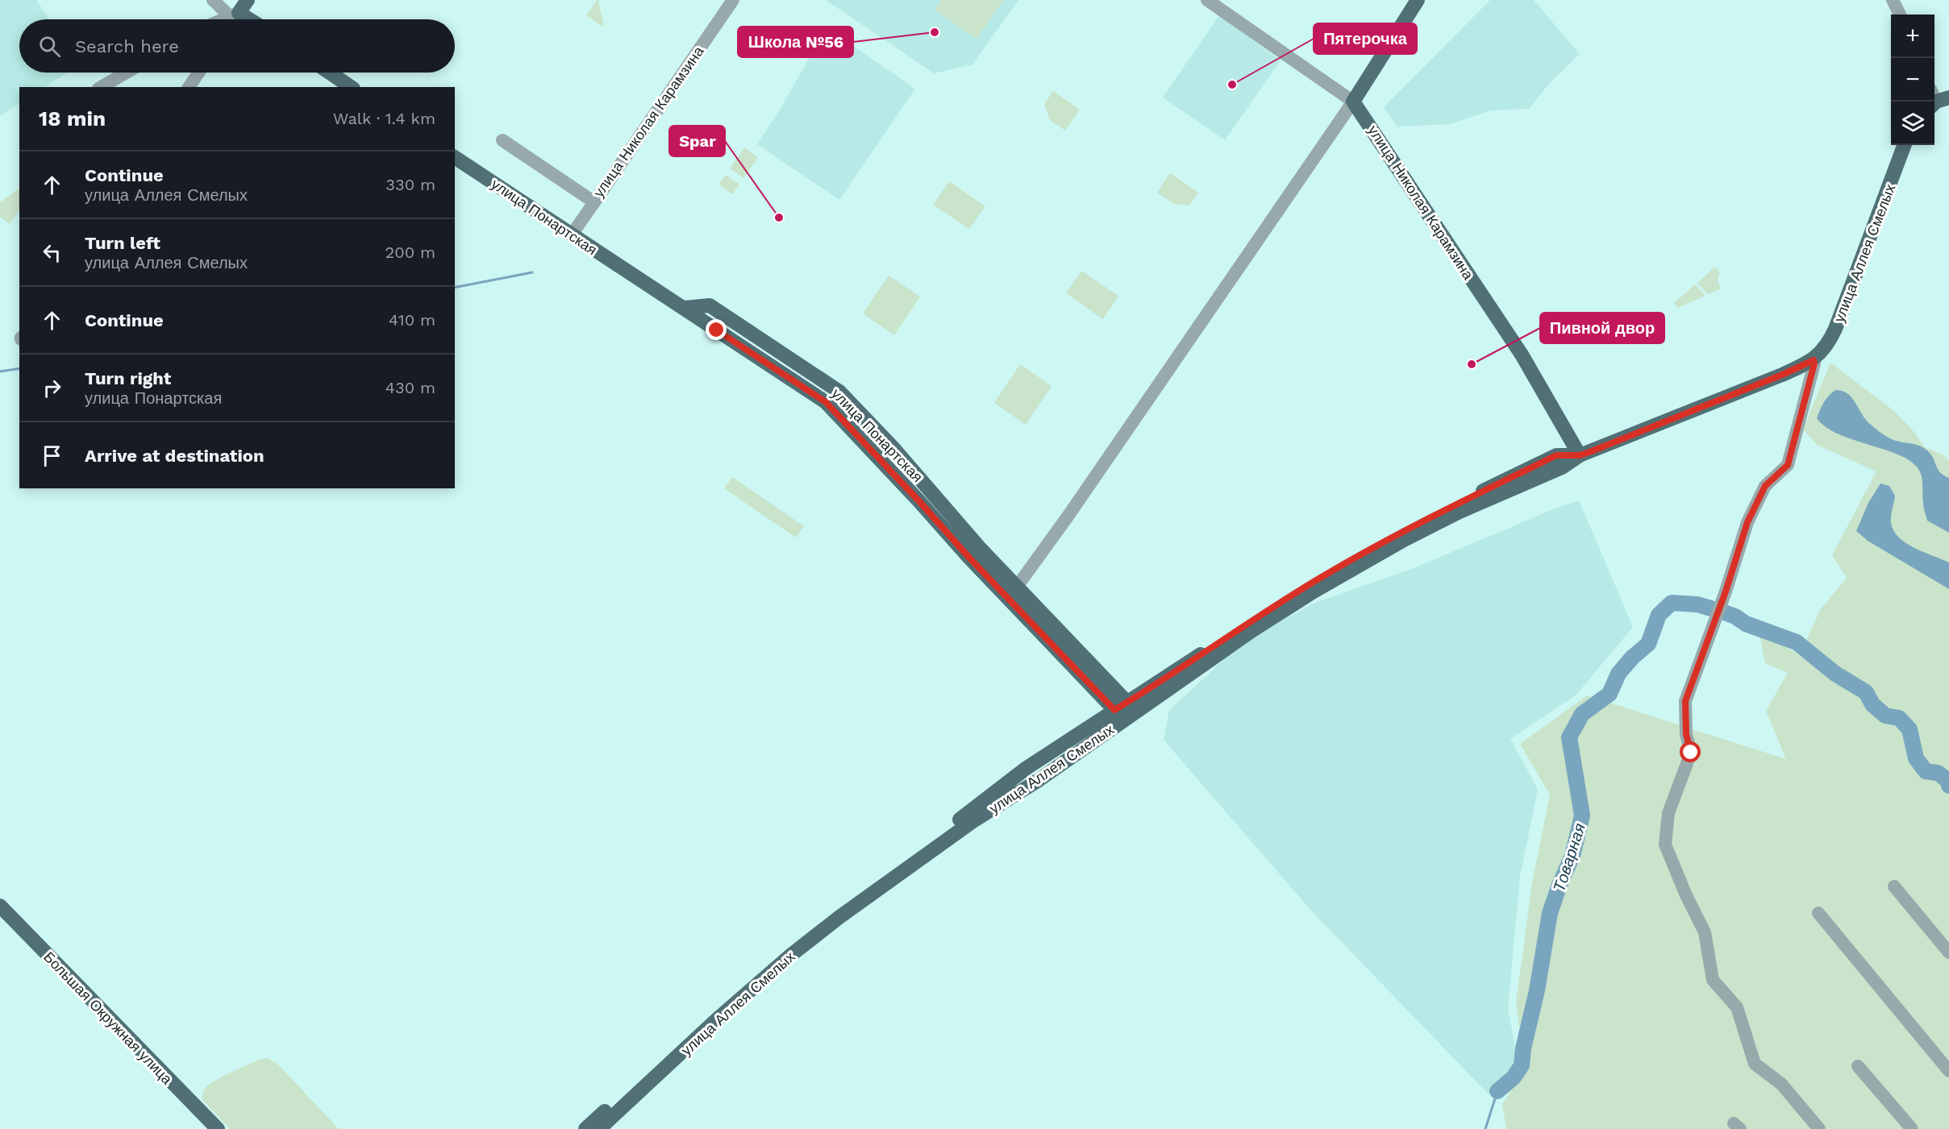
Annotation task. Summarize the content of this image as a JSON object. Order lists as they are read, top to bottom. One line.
{"streets":{"main road":["улица Николая Карамзина","улица Понартская","улица Аллея Смелых","Большая Окружная улица"]},"crossings":[["улица Николая Карамзина","улица Аллея Смелых"],["улица Понартская","улица Аллея Смелых"]],"water":["Товарная"],"places":["Школа №56","Пятерочка","Spar","Пивной двор"],"page":{"map_buttons":["+","−"],"search":"Search here","heading":["18 min","Walk · 1.4 km"],"list":[["Continue","улица Аллея Смелых","330 m"],["Turn left","улица Аллея Смелых","200 m"],["Continue","410 m"],["Turn right","улица Понартская","430 m"],"Arrive at destination"]}}
